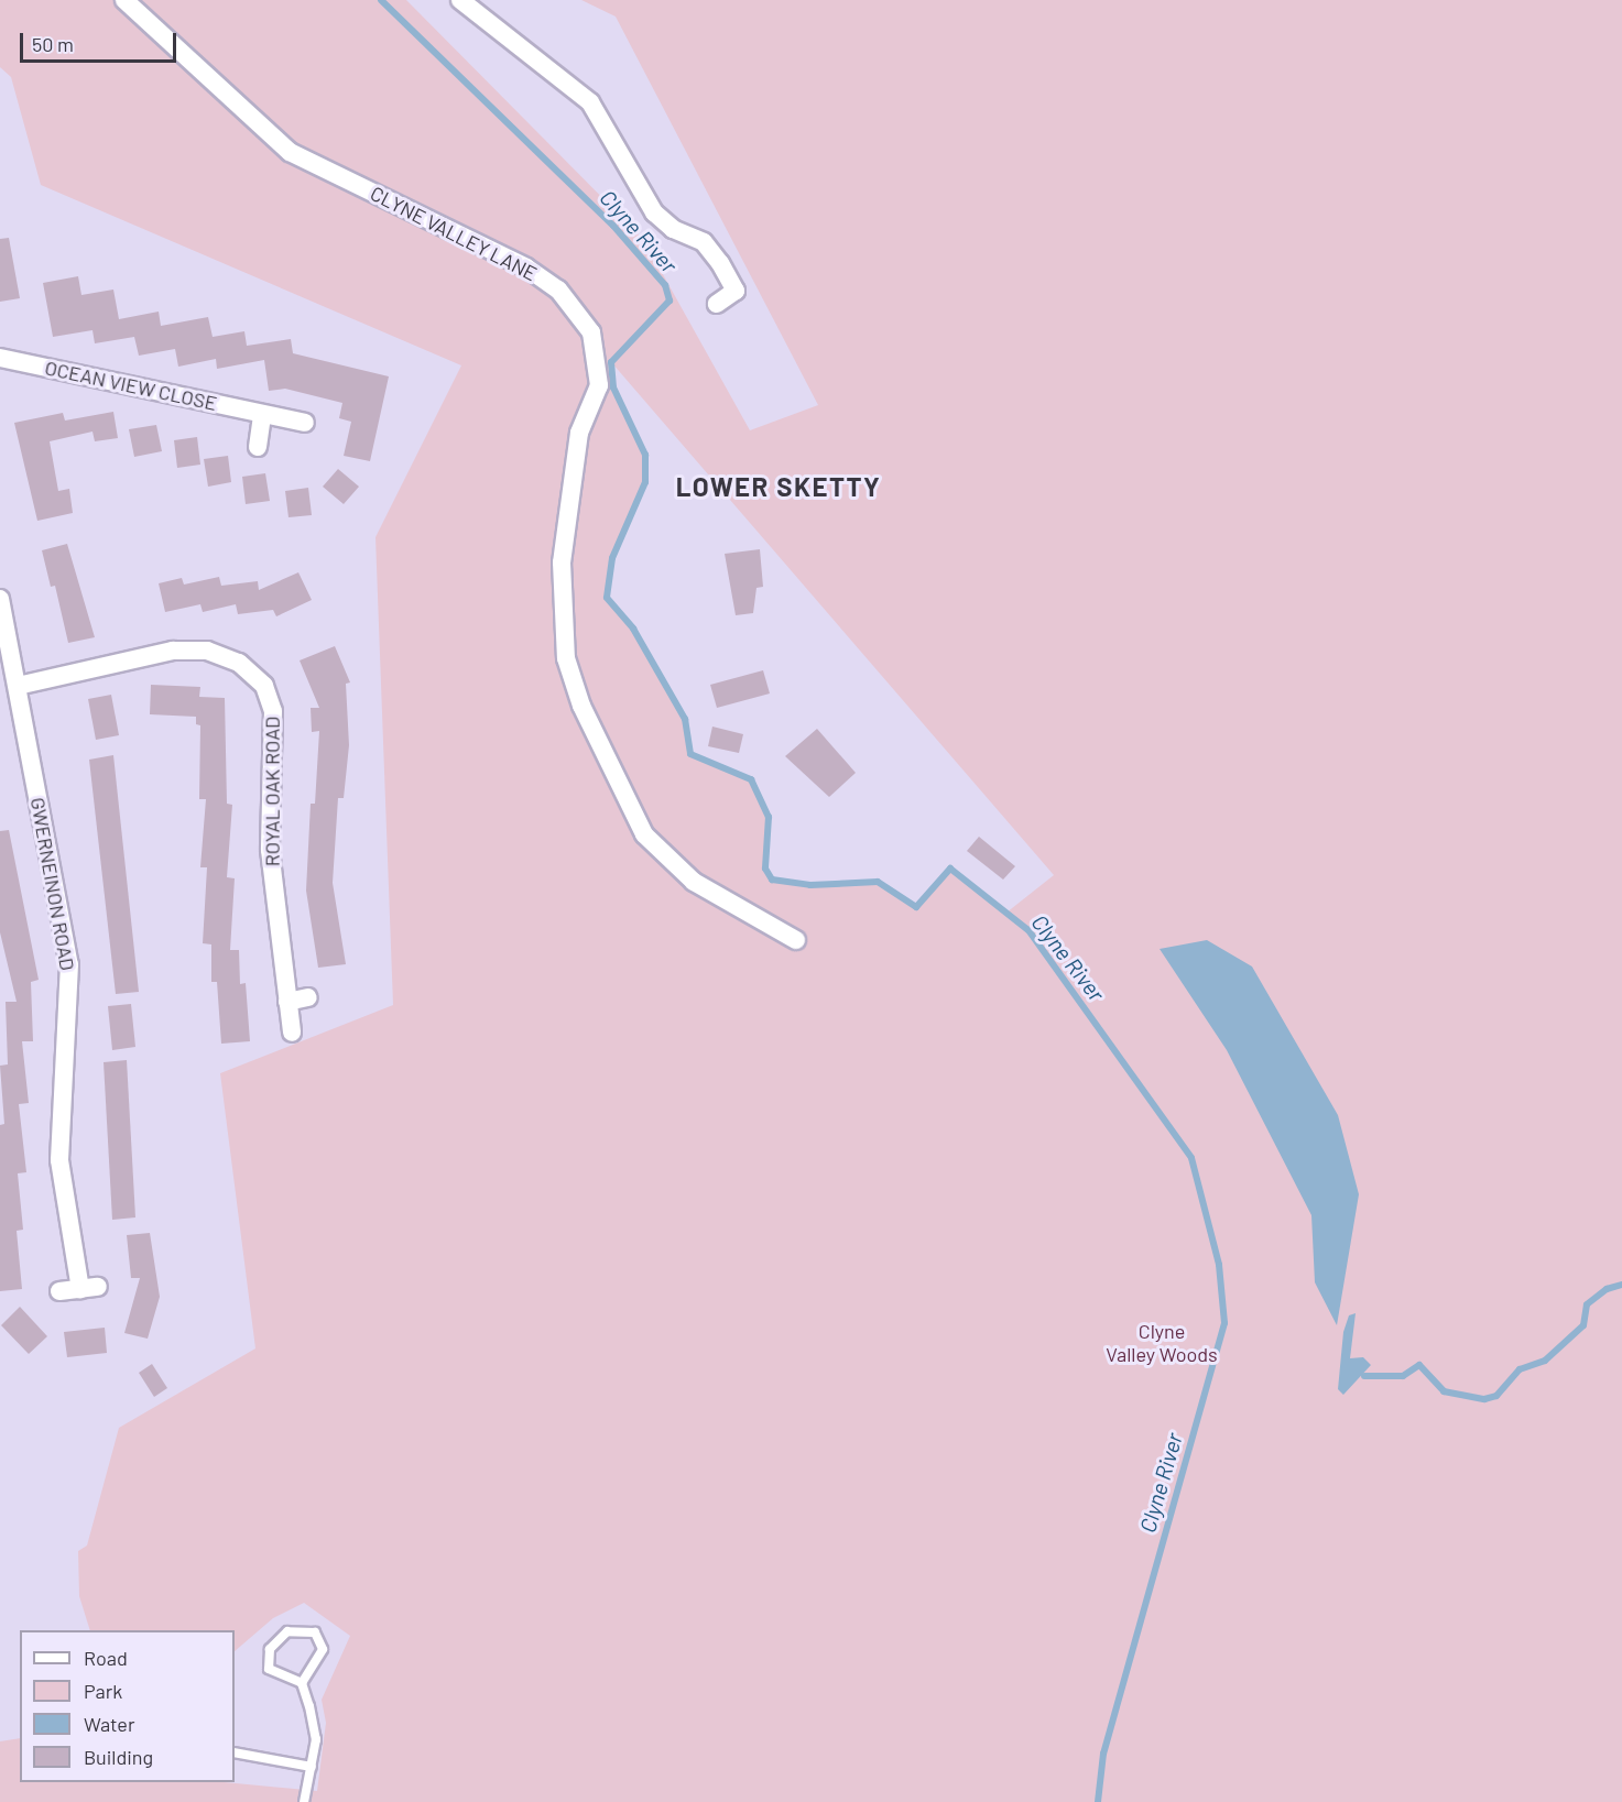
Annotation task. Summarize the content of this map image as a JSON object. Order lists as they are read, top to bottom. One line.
{"streets":{"street":["CLYNE VALLEY LANE","OCEAN VIEW CLOSE","ROYAL OAK ROAD","GWERNEINON ROAD"]},"crossings":[["ROYAL OAK ROAD","GWERNEINON ROAD"]],"districts":["LOWER SKETTY"],"water":["Clyne River"],"parks":["Clyne Valley Woods"],"legend":["Road","Park","Water","Building"],"scale_bar":"50 m"}
